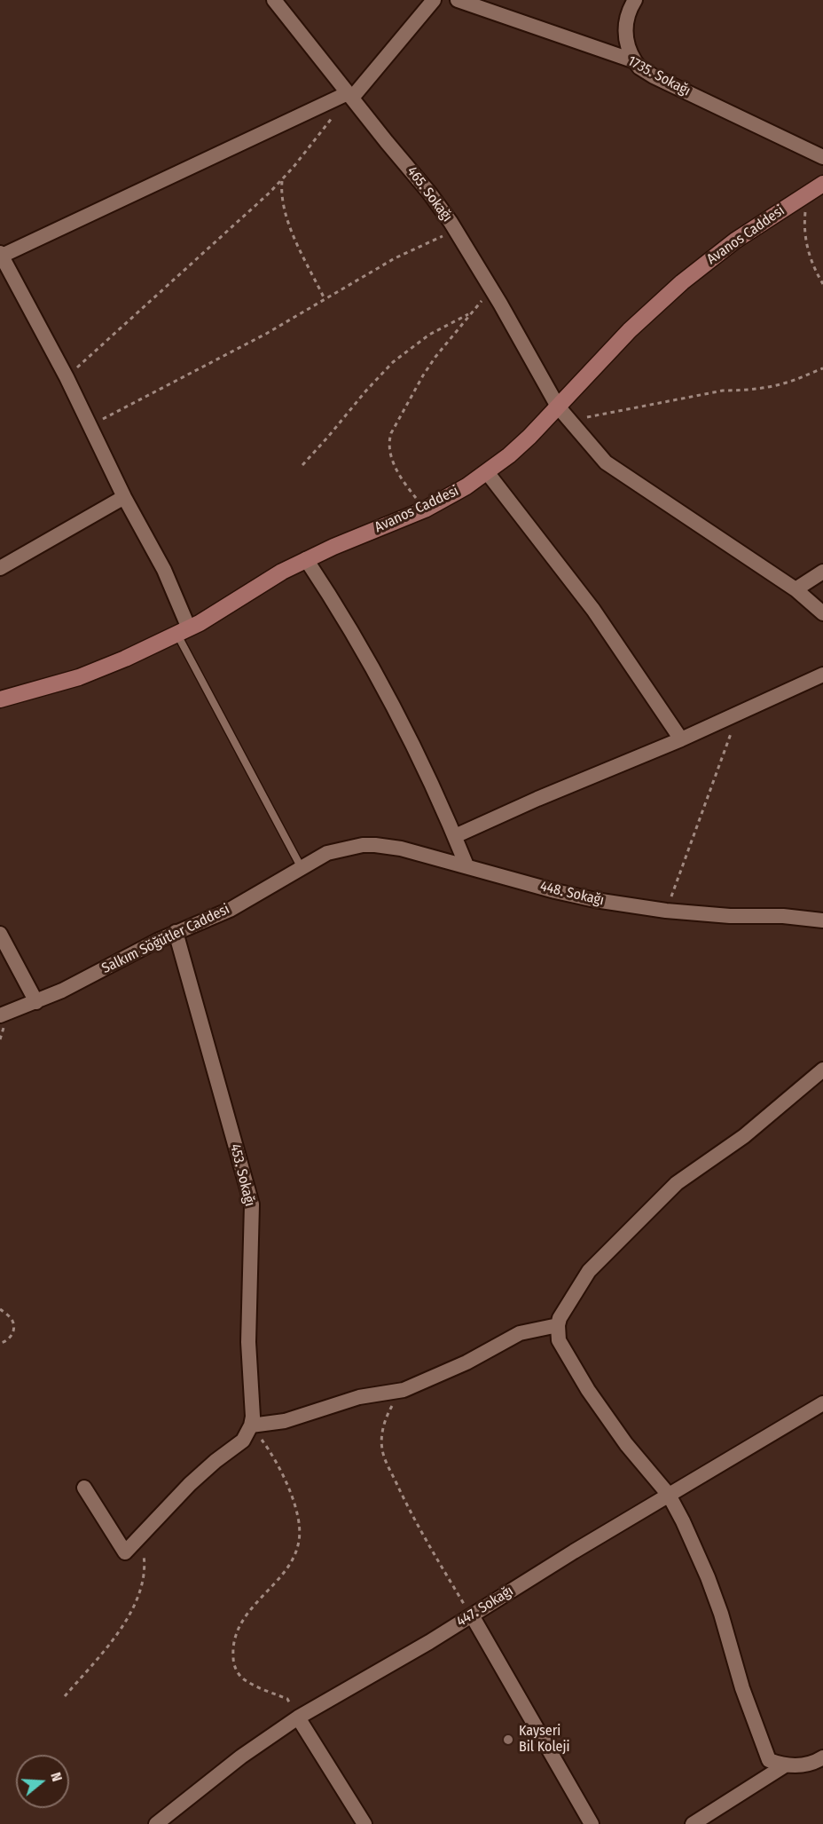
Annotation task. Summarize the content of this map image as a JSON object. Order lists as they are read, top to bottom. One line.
{"streets":{"street":["1735. Sokağı","465. Sokağı","Avanos Caddesi","448. Sokağı","Salkım Söğütler Caddesi","453. Sokağı","447. Sokağı"]},"crossings":[["465. Sokağı","Avanos Caddesi"],["448. Sokağı","Salkım Söğütler Caddesi"],["Salkım Söğütler Caddesi","453. Sokağı"]],"places":["Kayseri Bil Koleji"],"north":"right"}
